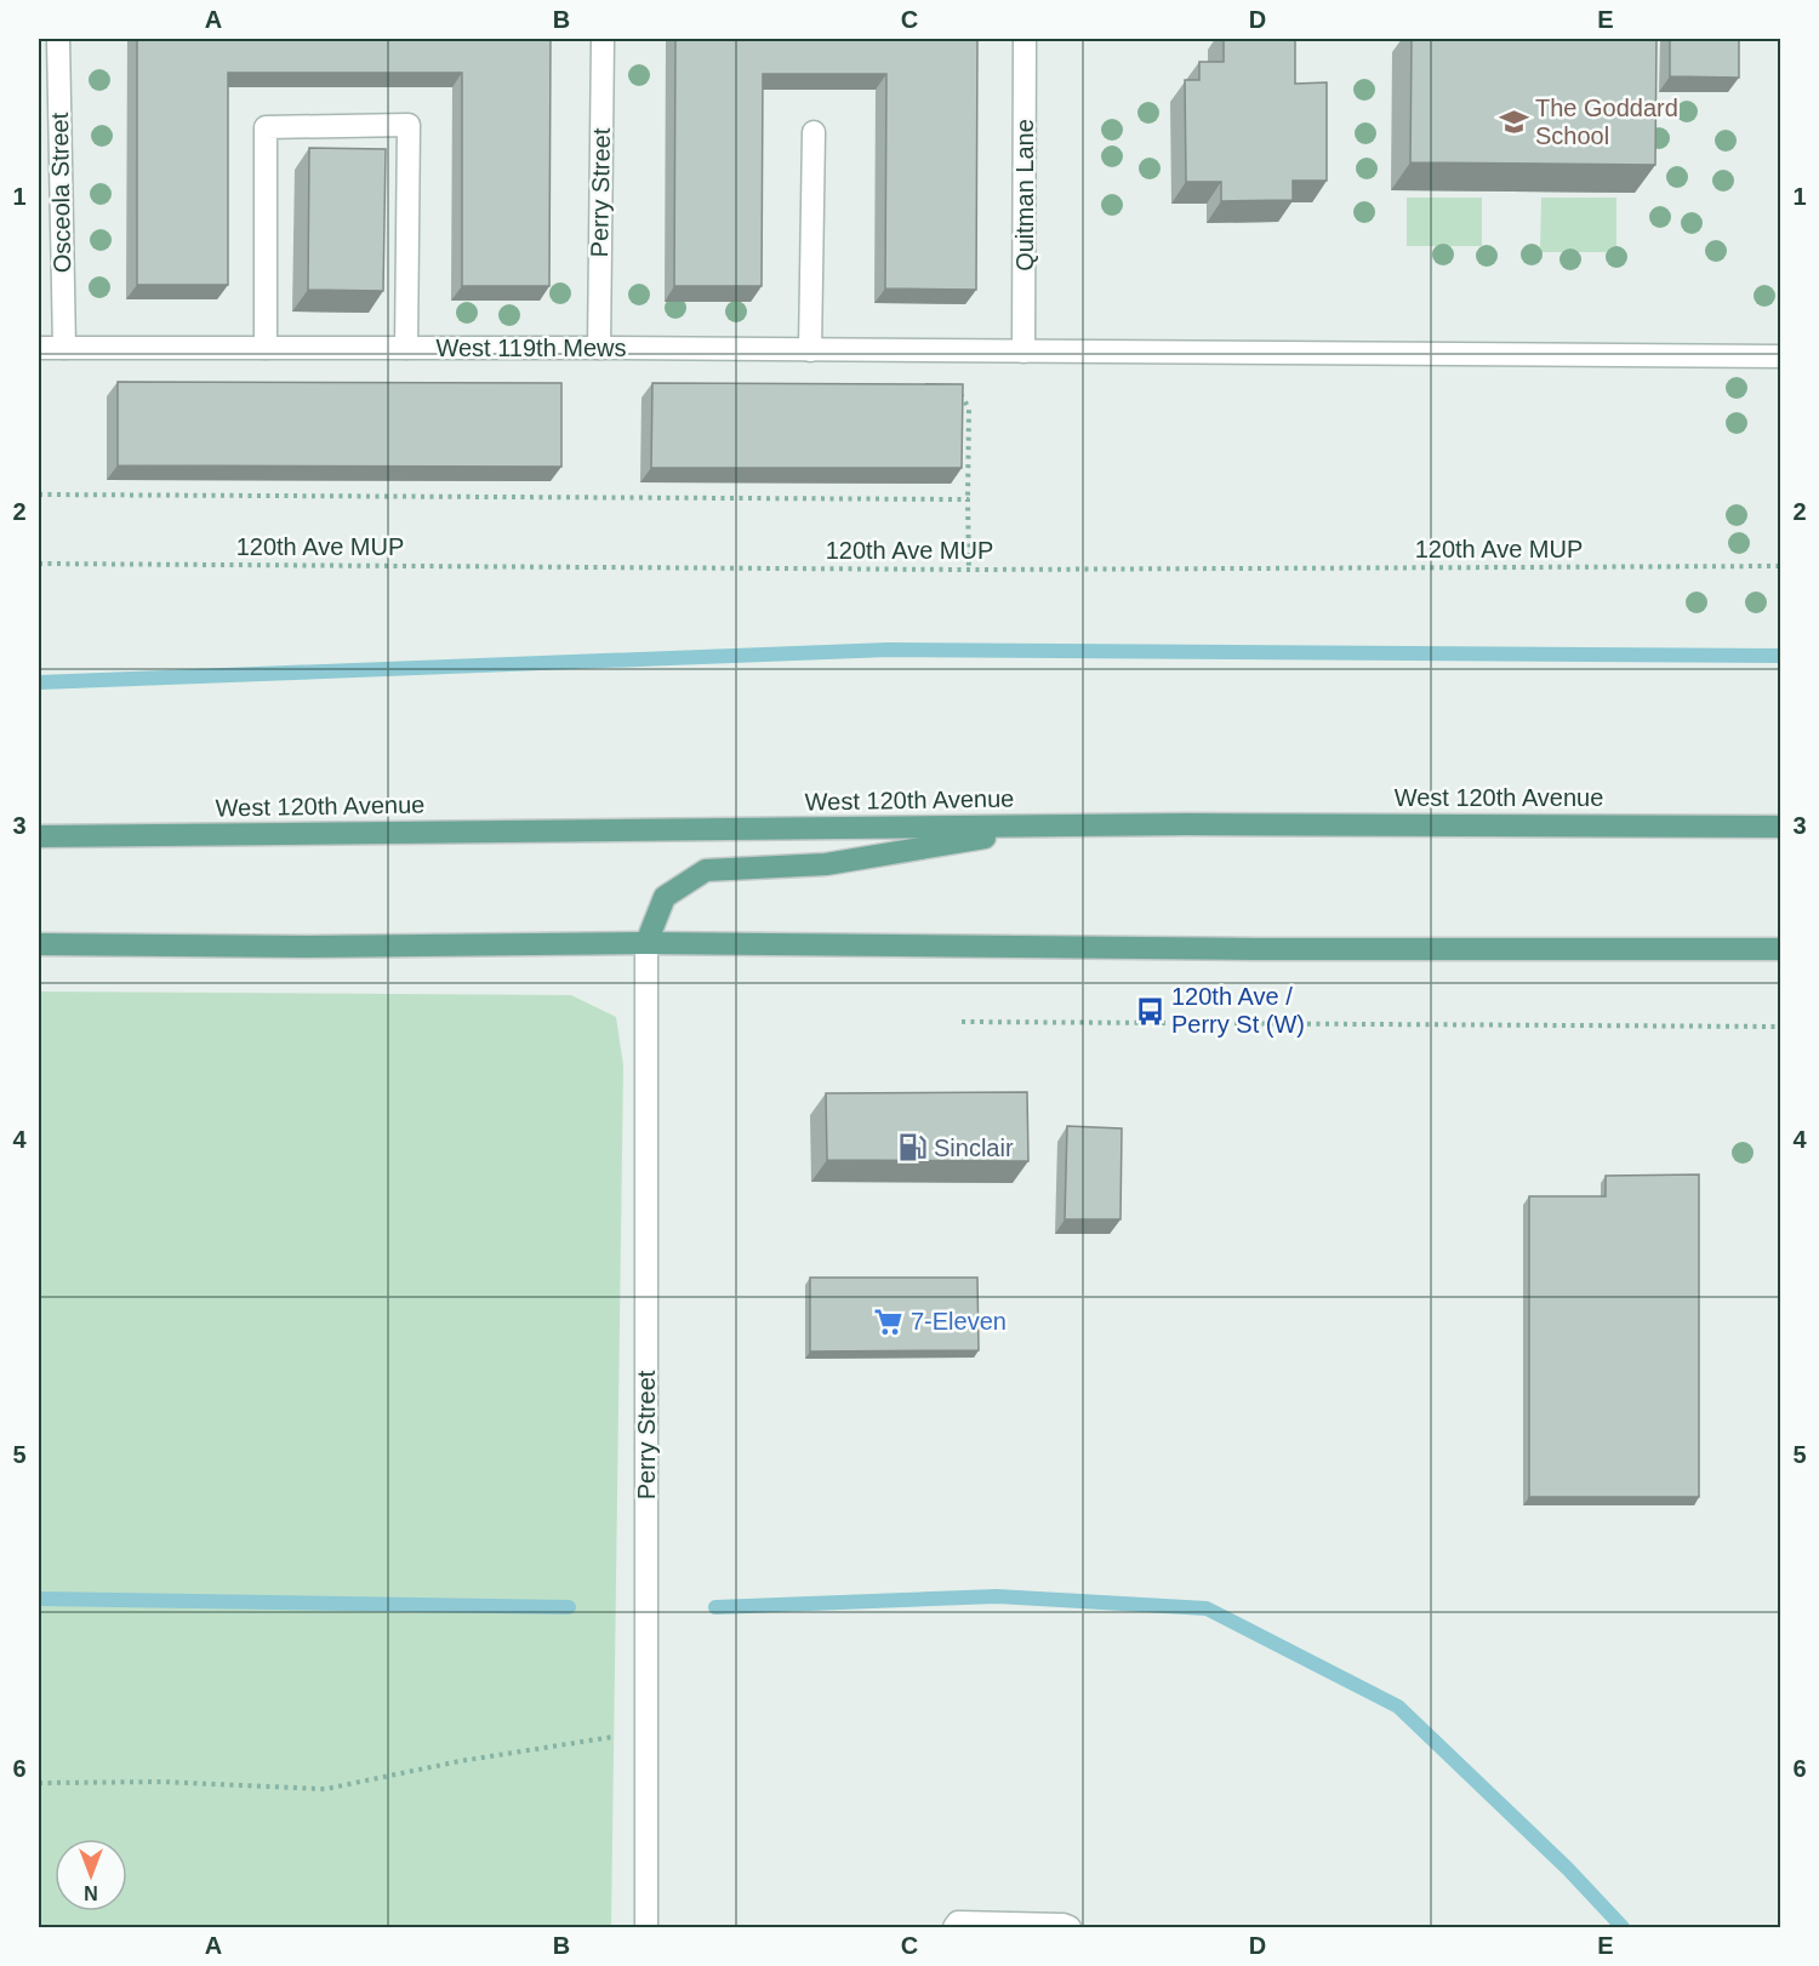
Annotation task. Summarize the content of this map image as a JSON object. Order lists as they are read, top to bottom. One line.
{"streets":{"main road":["West 120th Avenue"],"street":["Osceola Street","Perry Street","Quitman Lane","West 119th Mews"],"path":["120th Ave MUP"]},"crossings":[["Osceola Street","West 119th Mews"],["Perry Street","West 119th Mews"],["Quitman Lane","West 119th Mews"]],"places":{"school or university":["The Goddard School"],"bus stop":["120th Ave / Perry St (W)"],"fuel station":["Sinclair"],"supermarket":["7-Eleven"]},"north":"bottom","grid":{"columns":["A","B","C","D","E"],"rows":["1","2","3","4","5","6"]}}
